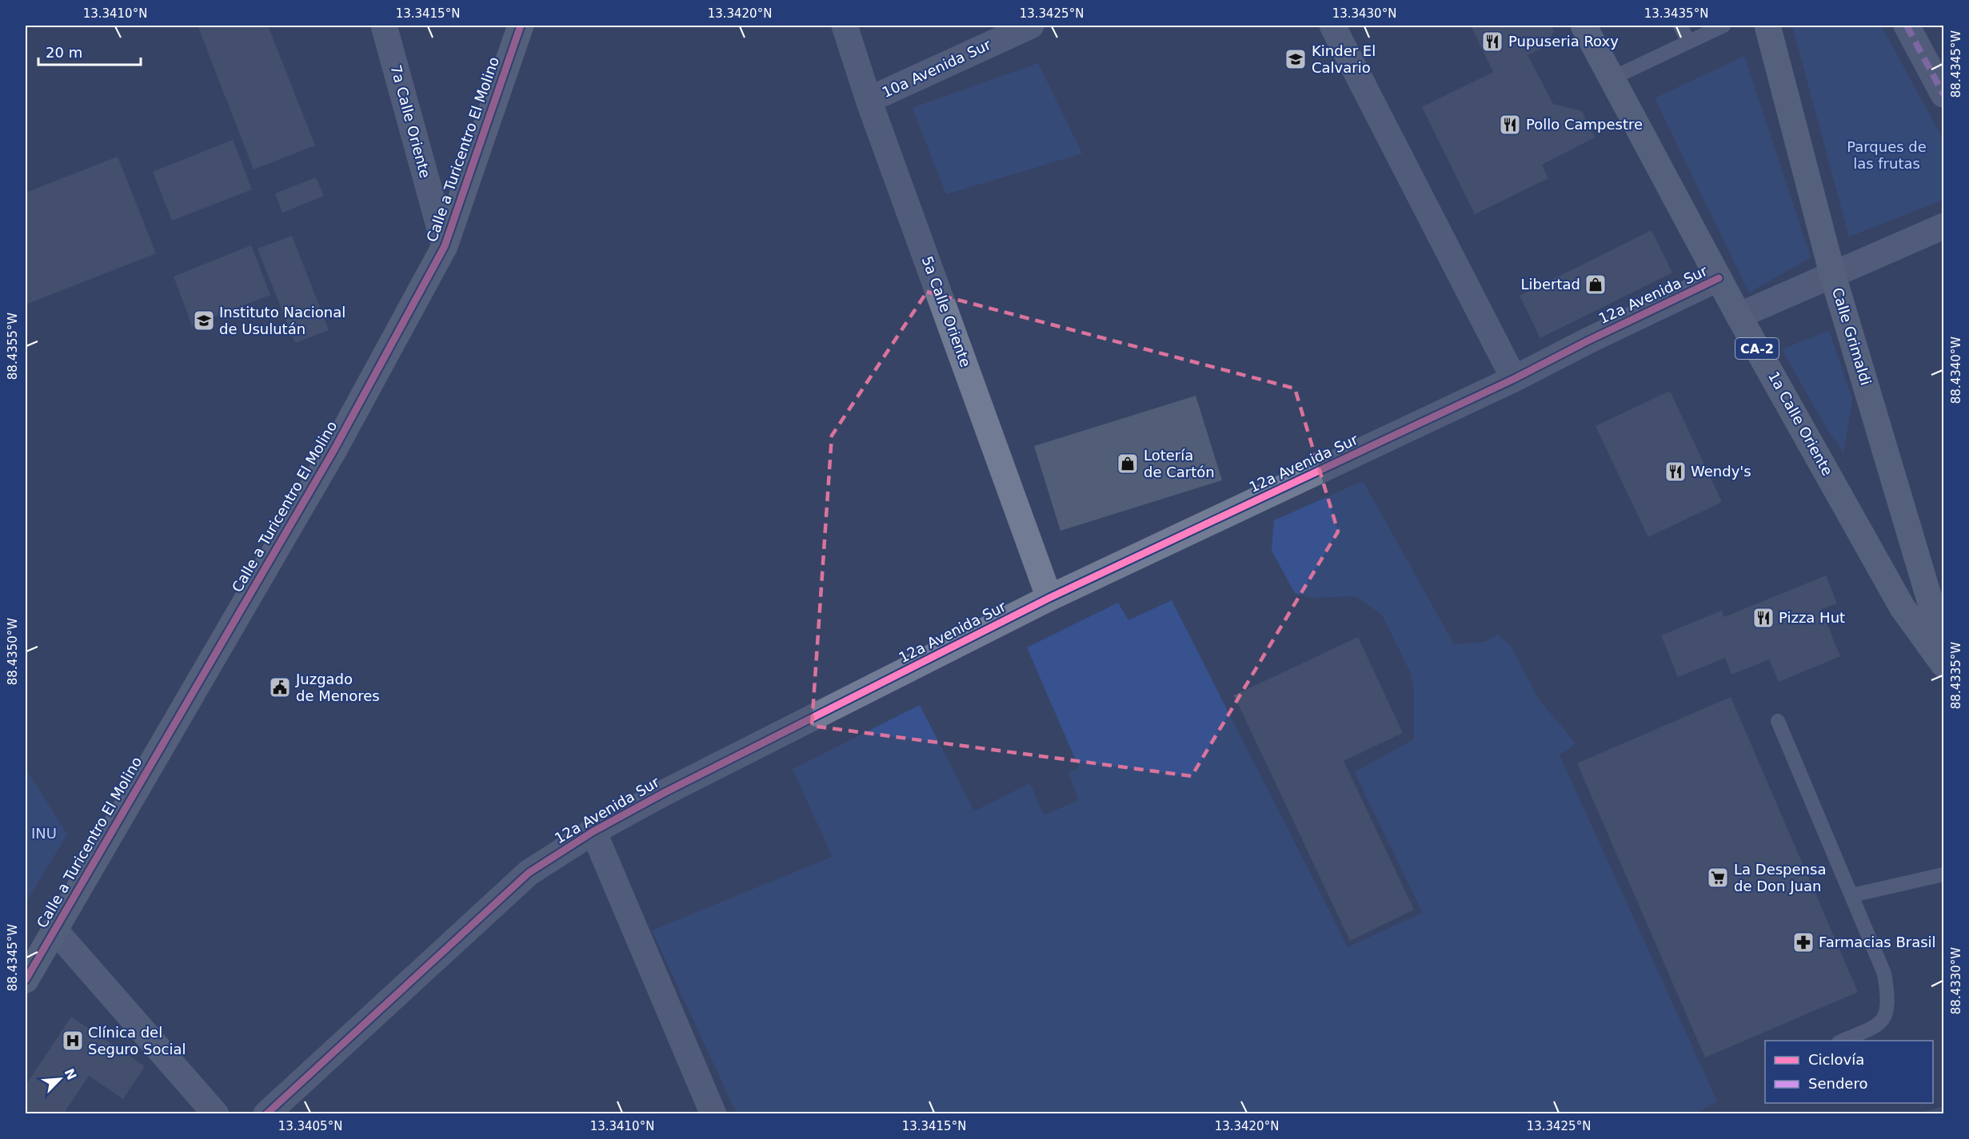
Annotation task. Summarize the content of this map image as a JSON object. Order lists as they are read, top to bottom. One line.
{"streets":{"main road":["Calle Grimaldi","CA-2","1a Calle Oriente"],"street":["10a Avenida Sur","7a Calle Oriente","Calle a Turicentro El Molino","12a Avenida Sur","5a Calle Oriente"]},"crossings":[["10a Avenida Sur","5a Calle Oriente"],["7a Calle Oriente","Calle a Turicentro El Molino"],["12a Avenida Sur","5a Calle Oriente"],["12a Avenida Sur","1a Calle Oriente"]],"parks":["Parques de las frutas","INU"],"places":{"restaurant":["Pupuseria Roxy","Pollo Campestre","Wendy's","Pizza Hut"],"school or university":["Kinder El Calvario","Instituto Nacional de Usulután"],"shop":["Libertad","Lotería de Cartón"],"public building":["Juzgado de Menores"],"supermarket":["La Despensa de Don Juan"],"pharmacy":["Farmacias Brasil"],"hospital":["Clínica del Seguro Social"]},"legend":["Ciclovía","Sendero"],"scale_bar":"20 m","north":"top right","coordinates":["13.3410°N","13.3415°N","13.3420°N","13.3425°N","13.3430°N","13.3435°N","88.4345°W","88.4355°W","88.4340°W","88.4350°W","88.4335°W","88.4330°W","13.3405°N"]}
